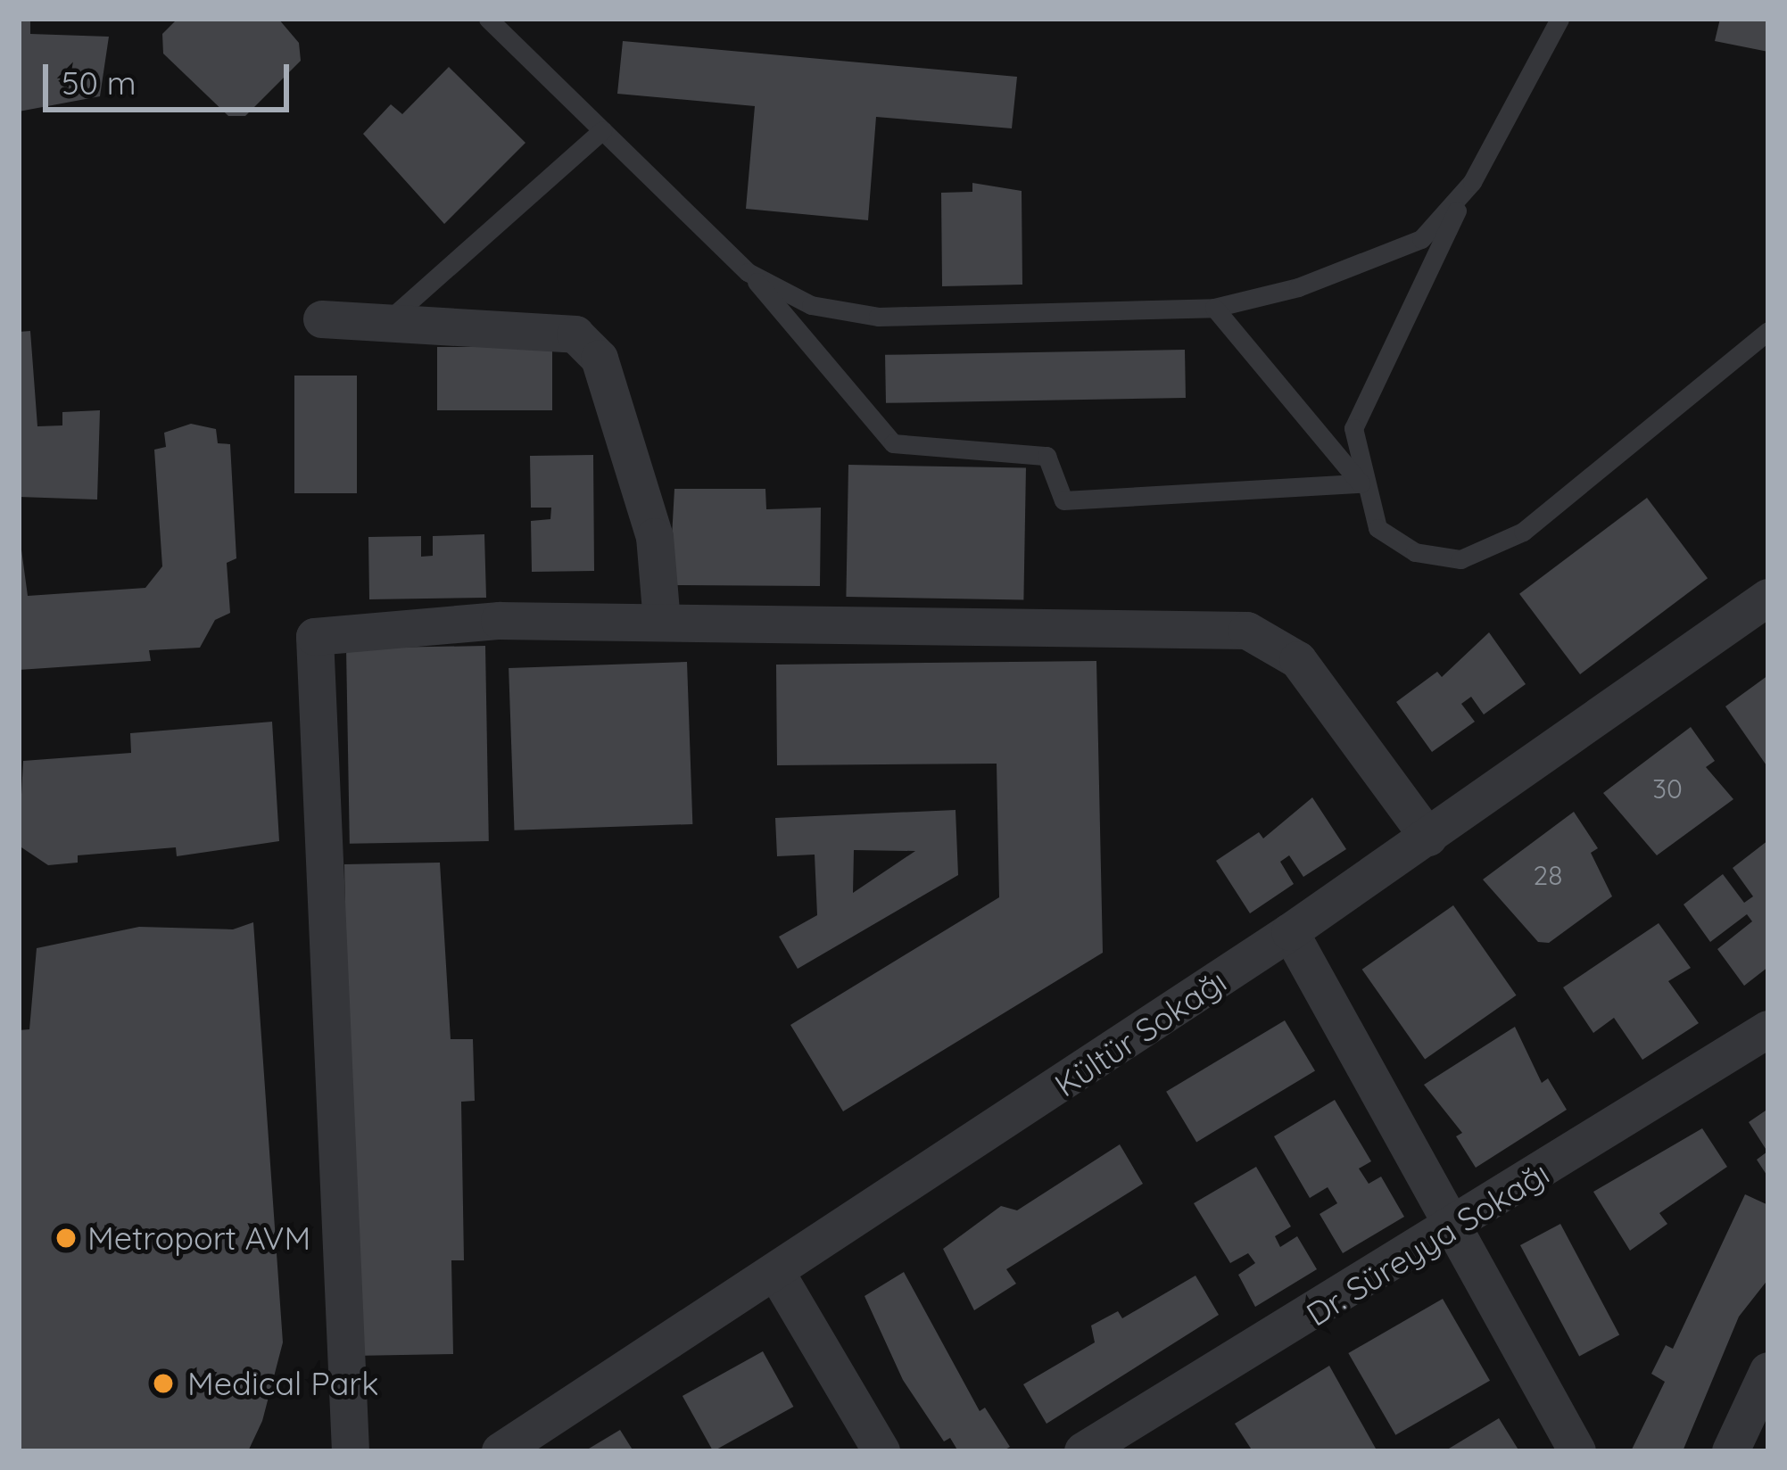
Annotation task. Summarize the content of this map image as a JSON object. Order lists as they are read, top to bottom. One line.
{"streets":{"street":["Kültür Sokağı","Dr. Süreyya Sokağı"]},"places":["Metroport AVM","Medical Park"],"house_numbers":["30","28"],"scale_bar":"50 m"}
